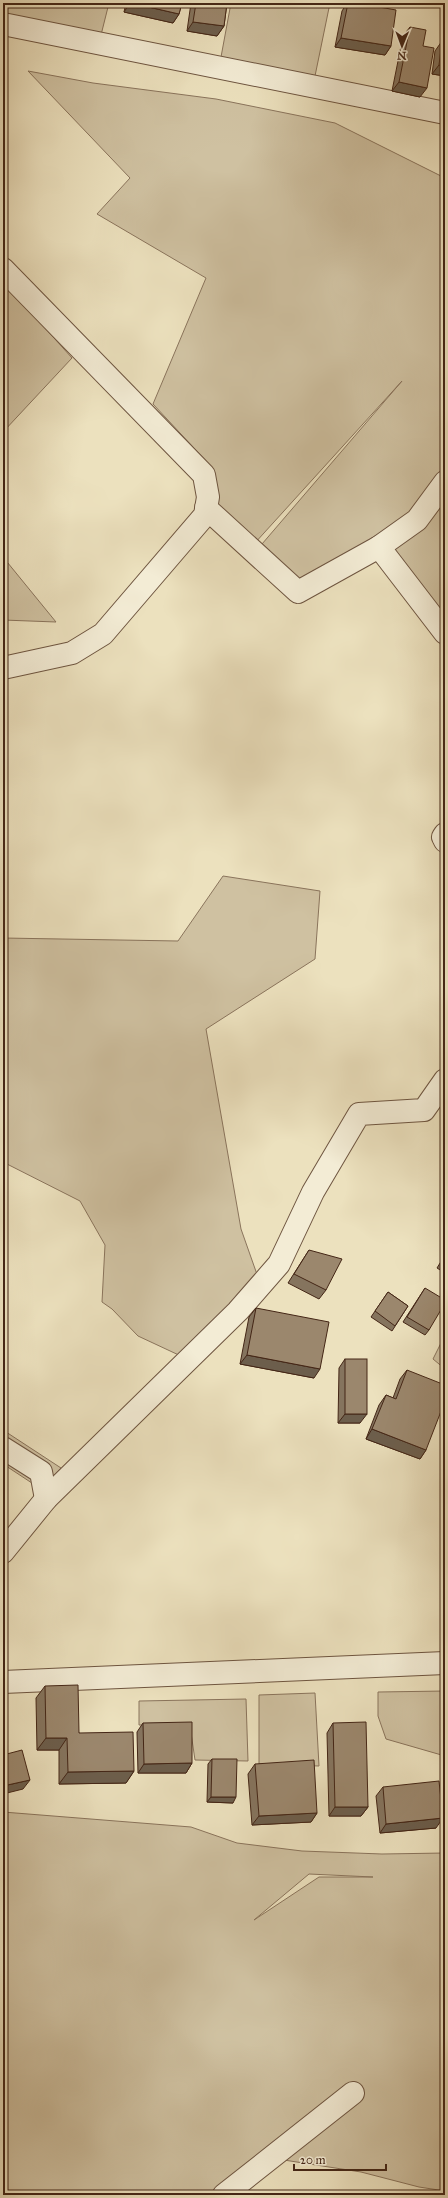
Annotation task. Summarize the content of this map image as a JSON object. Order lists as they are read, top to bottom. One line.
{"scale_bar":"20 m","north":"bottom"}
